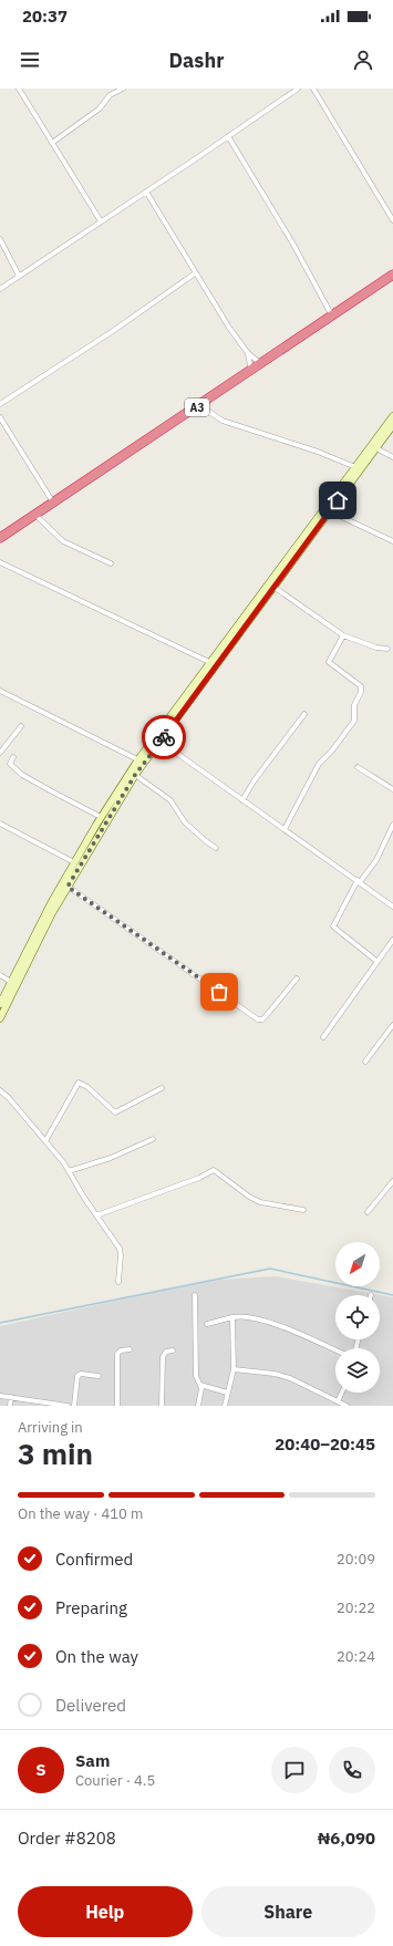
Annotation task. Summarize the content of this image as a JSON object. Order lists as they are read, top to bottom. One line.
{"streets":{"highway":["A3"]},"north":"bottom left","page":{"status":"20:37","header":"Dashr","heading":["3 min","Arriving in","20:40–20:45"],"panel":["Sam","Courier · 4.5","Order #8208","₦6,090"],"bar":"On the way · 410 m","list":[["Confirmed","20:09"],["Preparing","20:22"],["On the way","20:24"],"Delivered"],"round":"S","buttons":["Help","Share"]}}
